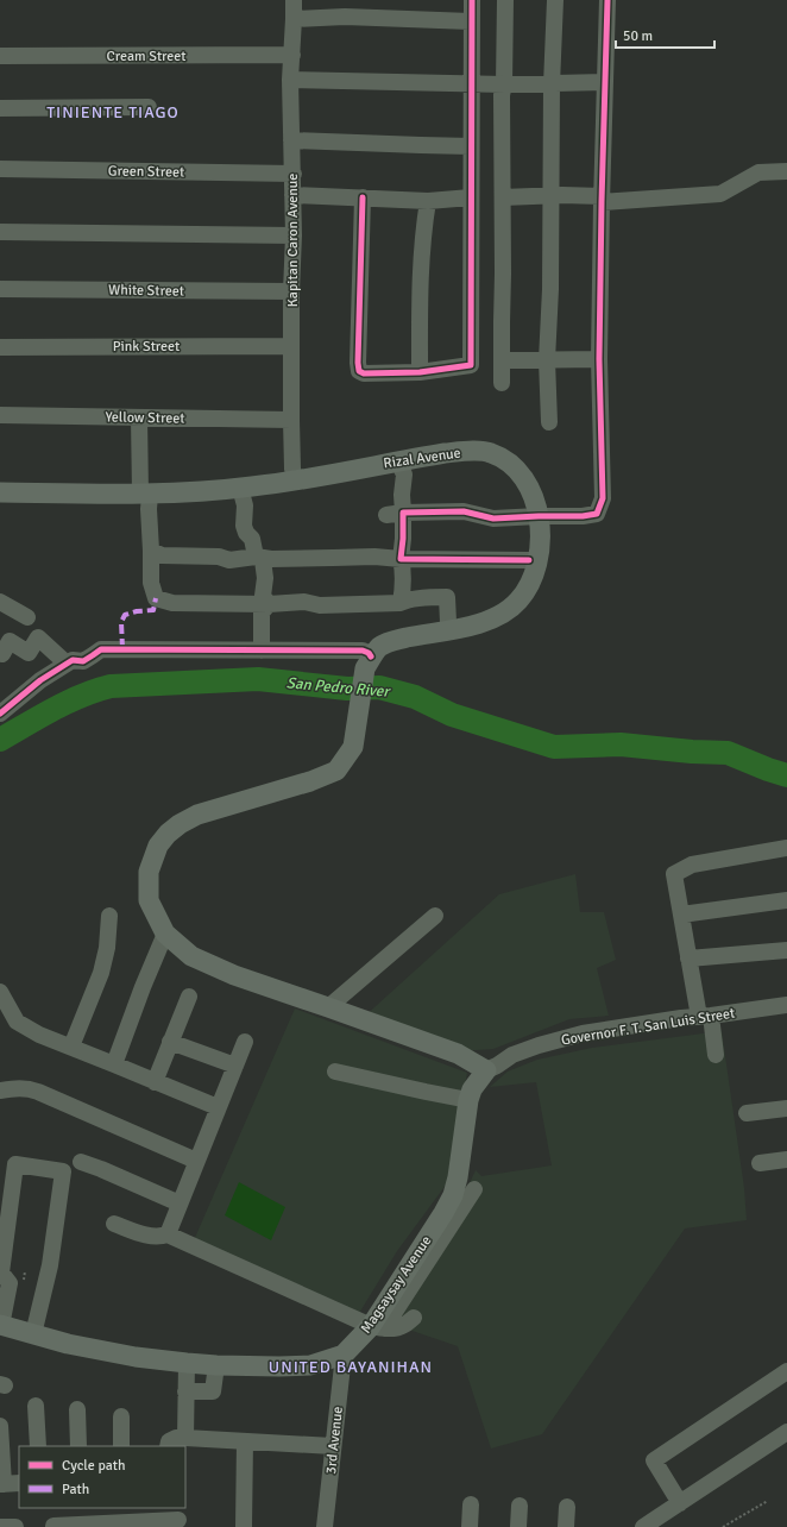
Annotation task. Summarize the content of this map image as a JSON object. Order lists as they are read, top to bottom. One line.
{"streets":{"main road":["Rizal Avenue","Magsaysay Avenue"],"street":["Cream Street","Green Street","Kapitan Caron Avenue","White Street","Pink Street","Yellow Street","Governor F. T. San Luis Street","3rd Avenue"]},"crossings":[["Cream Street","Kapitan Caron Avenue"],["Green Street","Kapitan Caron Avenue"],["Kapitan Caron Avenue","White Street"],["Kapitan Caron Avenue","Pink Street"],["Kapitan Caron Avenue","Yellow Street"],["Kapitan Caron Avenue","Rizal Avenue"],["Governor F. T. San Luis Street","Magsaysay Avenue"],["Magsaysay Avenue","3rd Avenue"]],"districts":["TINIENTE TIAGO","UNITED BAYANIHAN"],"water":["San Pedro River"],"legend":["Cycle path","Path"],"scale_bar":"50 m"}
